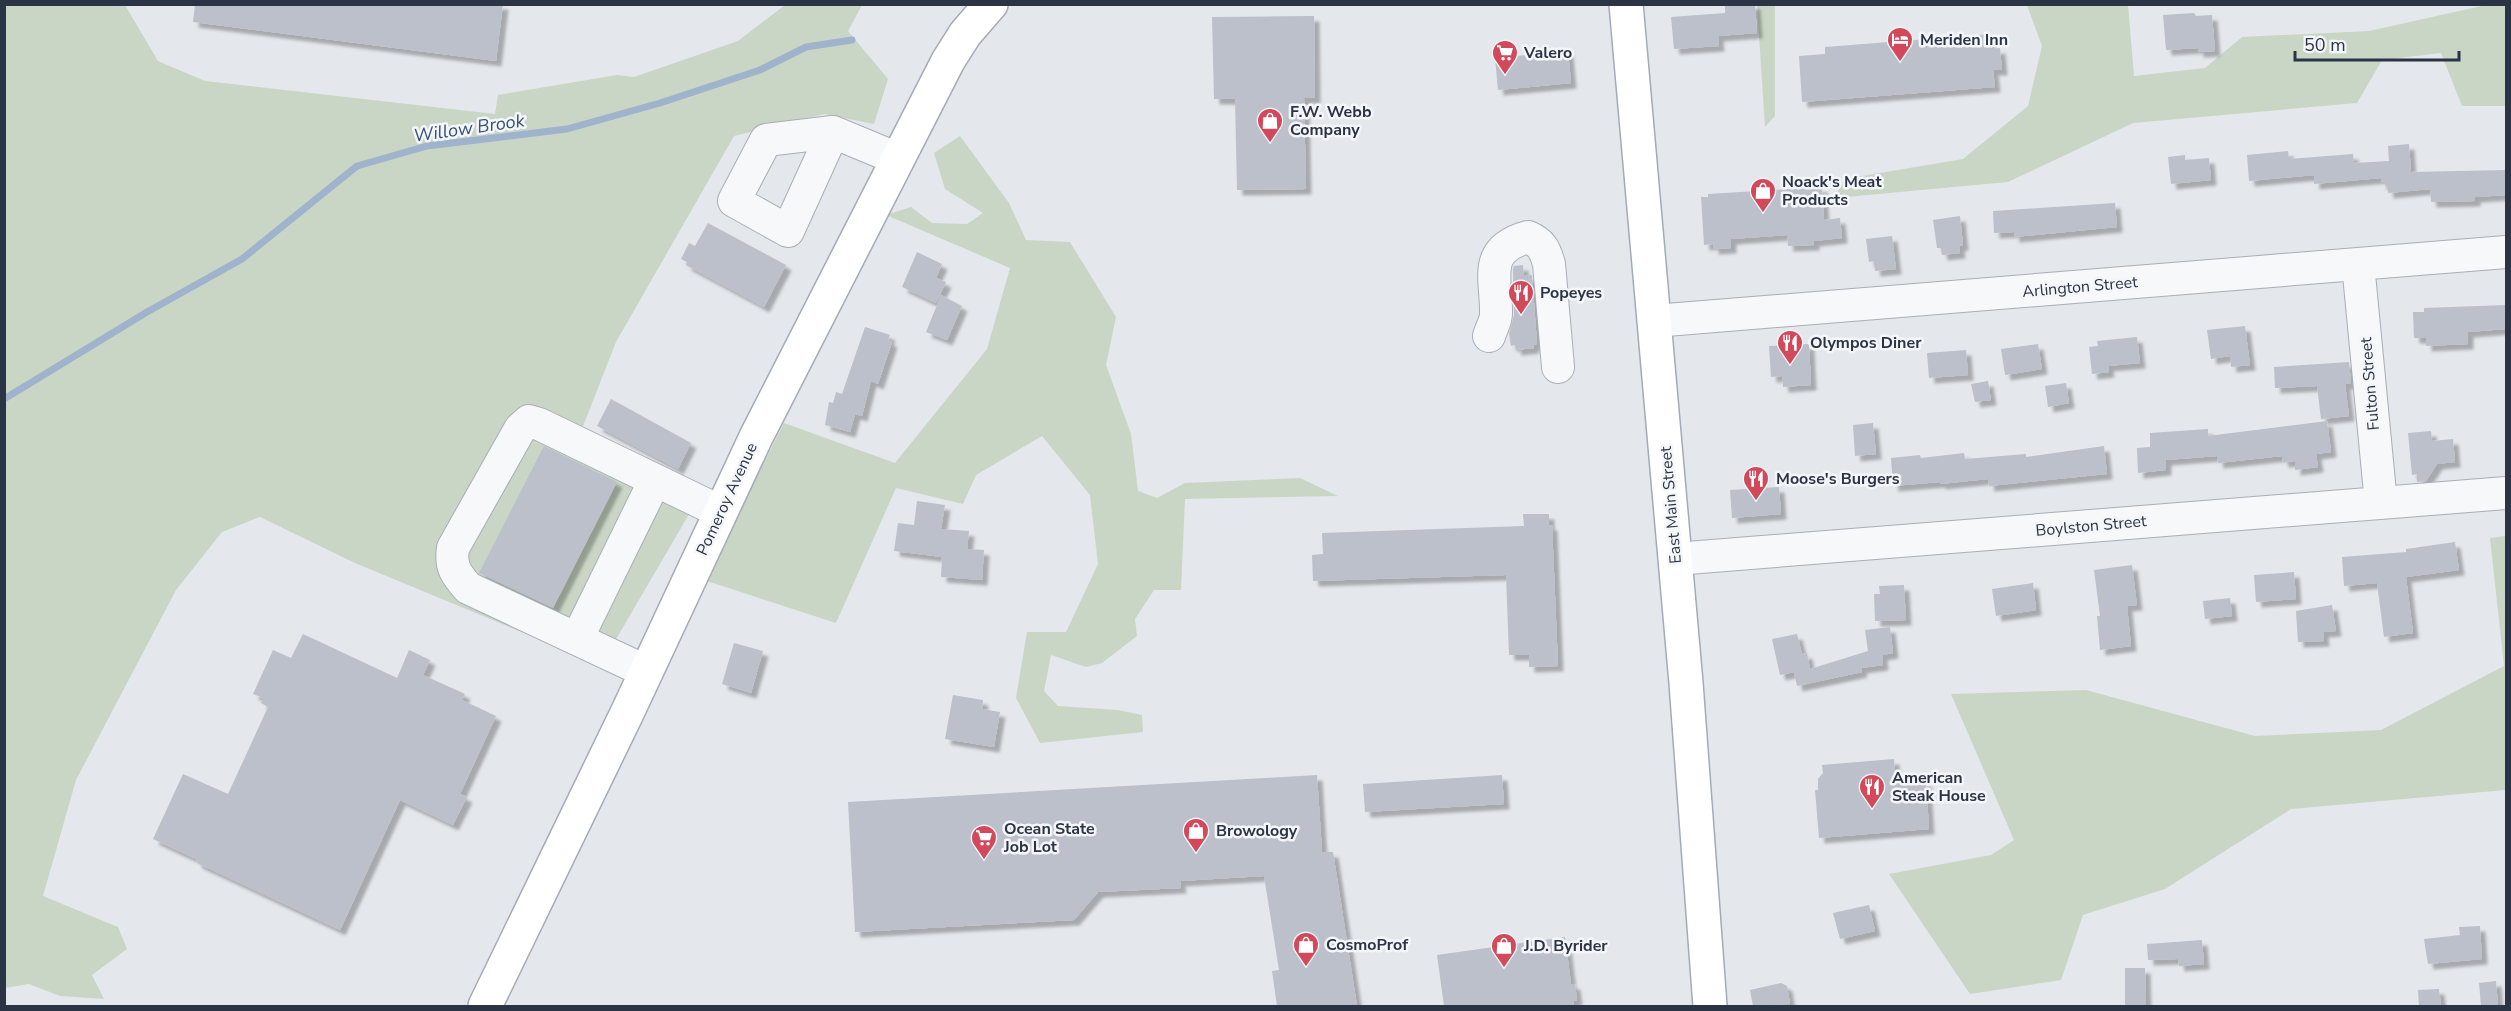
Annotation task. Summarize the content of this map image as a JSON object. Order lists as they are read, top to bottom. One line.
{"streets":{"main road":["Pomeroy Avenue","East Main Street"],"street":["Arlington Street","Fulton Street","Boylston Street"]},"crossings":[["Arlington Street","Fulton Street"],["Arlington Street","East Main Street"],["Fulton Street","Boylston Street"],["East Main Street","Boylston Street"]],"water":["Willow Brook"],"places":{"hotel":["Meriden Inn"],"supermarket":["Valero","Ocean State Job Lot"],"shop":["F.W. Webb Company","Noack's Meat Products","Browology","CosmoProf","J.D. Byrider"],"restaurant":["Popeyes","Olympos Diner","Moose's Burgers","American Steak House"]},"scale_bar":"50 m"}
